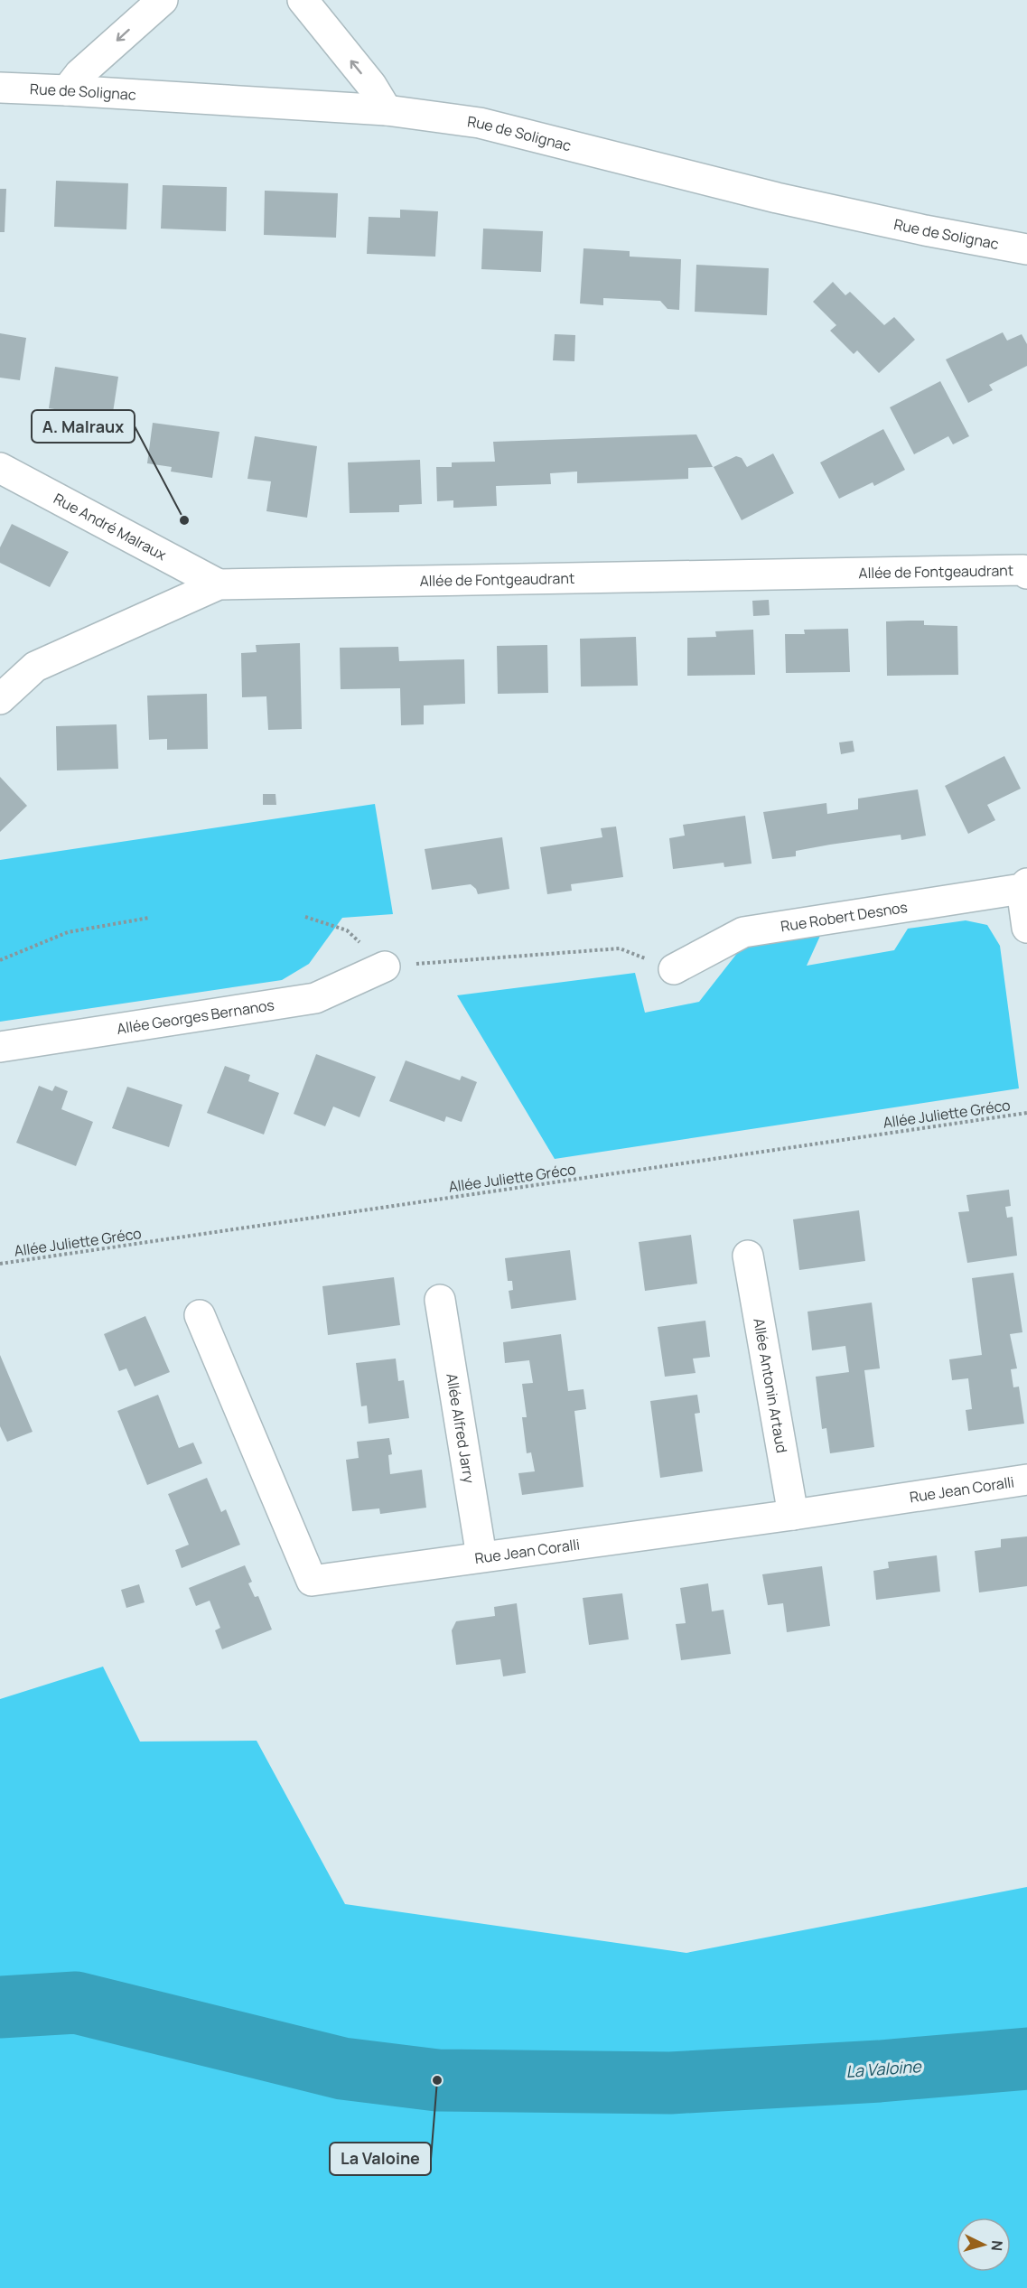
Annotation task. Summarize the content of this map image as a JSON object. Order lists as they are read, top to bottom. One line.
{"streets":{"street":["Rue de Solignac","Rue André Malraux","Allée de Fontgeaudrant","Rue Robert Desnos","Allée Georges Bernanos","Allée Antonin Artaud","Allée Alfred Jarry","Rue Jean Coralli"],"path":["Allée Juliette Gréco"]},"crossings":[["Rue André Malraux","Allée de Fontgeaudrant"],["Allée Antonin Artaud","Rue Jean Coralli"],["Allée Alfred Jarry","Rue Jean Coralli"]],"water":["La Valoine"],"places":["A. Malraux","La Valoine"],"north":"right"}
